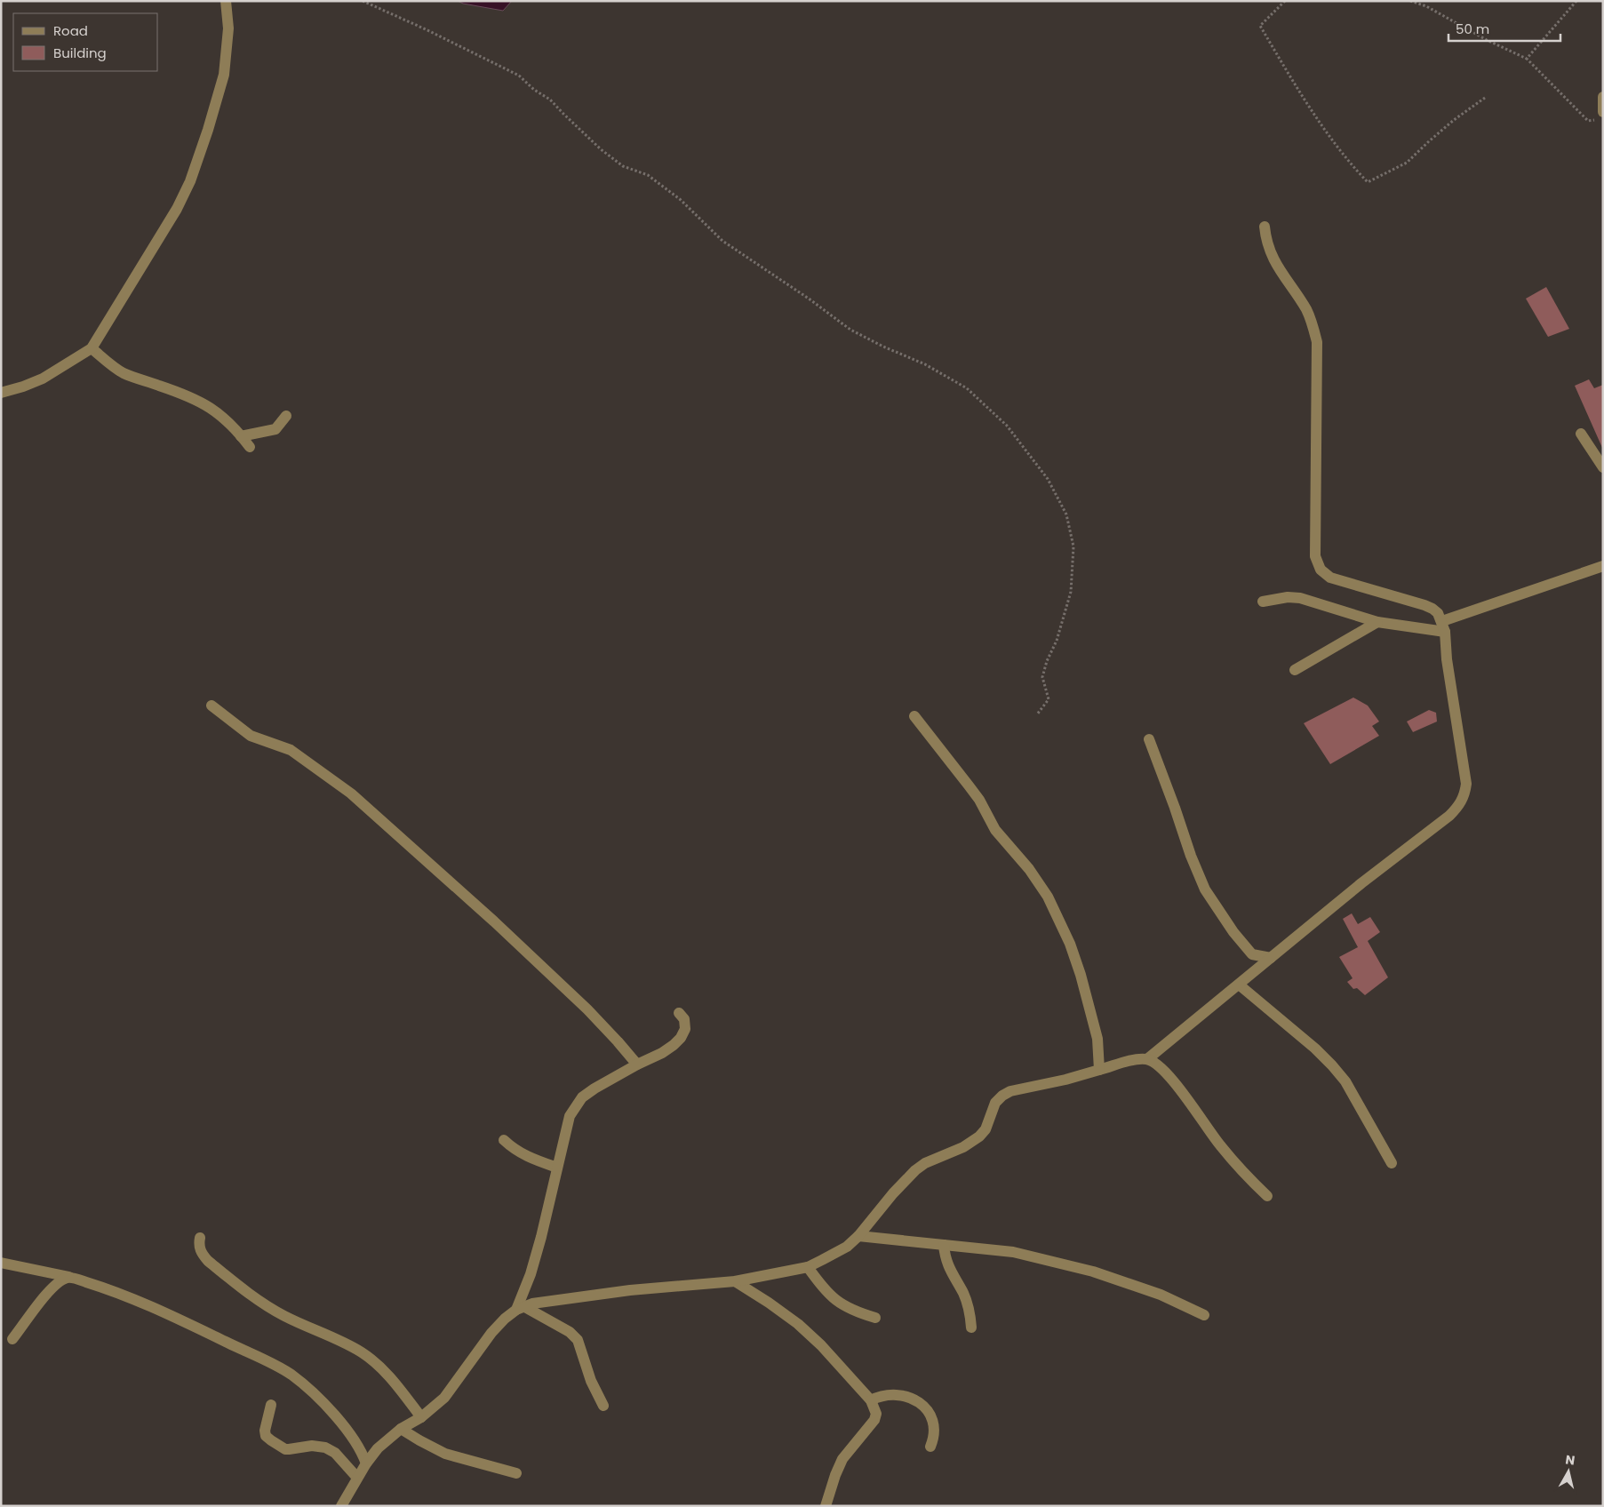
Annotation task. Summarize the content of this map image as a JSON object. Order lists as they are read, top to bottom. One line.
{"legend":["Road","Building"],"scale_bar":"50 m","north":"top"}
